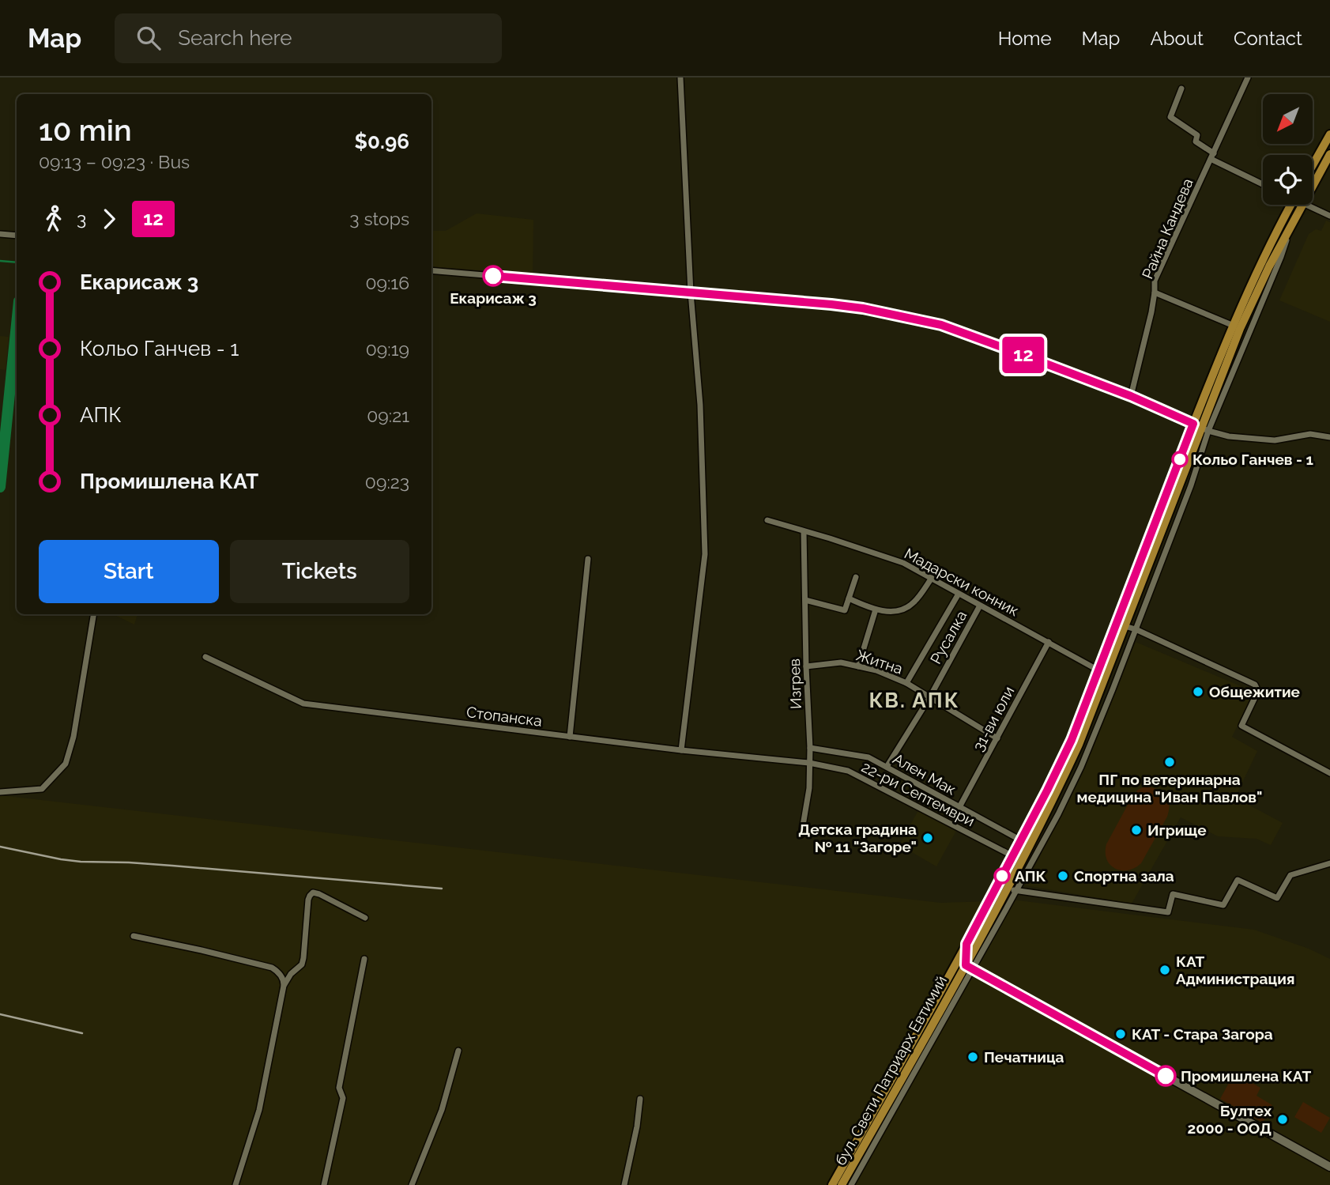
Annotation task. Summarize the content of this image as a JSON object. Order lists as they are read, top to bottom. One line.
{"streets":{"main road":["бул. Свети Патриарх Евтимий"],"street":["Райна Кандева","Мадарски конник","Русалка","Житна","Изгрев","Стопанска","31-ви юли","Ален Мак","22-ри Септември"]},"crossings":[["Мадарски конник","Русалка"],["Мадарски конник","Изгрев"],["Мадарски конник","31-ви юли"],["Мадарски конник","бул. Свети Патриарх Евтимий"],["Русалка","Житна"],["Русалка","Ален Мак"],["Житна","Изгрев"],["Житна","31-ви юли"],["Изгрев","Стопанска"],["Изгрев","Ален Мак"],["Изгрев","22-ри Септември"],["Стопанска","22-ри Септември"],["31-ви юли","Ален Мак"],["Ален Мак","бул. Свети Патриарх Евтимий"],["22-ри Септември","бул. Свети Патриарх Евтимий"]],"districts":["КВ. АПК"],"places":["Екарисаж 3","Кольо Ганчев - 1","Общежитие","ПГ по ветеринарна медицина \"Иван Павлов\"","Игрище","Детска градина № 11 \"Загоре\"","АПК","Спортна зала","КАТ Администрация","КАТ - Стара Загора","Печатница","Промишлена КАТ","Бултех 2000 - ООД"],"lines":["bus line 12"],"north":"bottom left","page":{"header":"Map","search":"Search here","nav":["Home","Map","About","Contact"],"on_map":"12","heading":["10 min","09:13 – 09:23 · Bus","$0.96"],"legs":["3","12","3 stops"],"list":[{"name":"Екарисаж 3","value":"09:16"},{"name":"Кольо Ганчев - 1","value":"09:19"},{"name":"АПК","value":"09:21"},{"name":"Промишлена КАТ","value":"09:23"}],"buttons":["Start","Tickets"]}}
